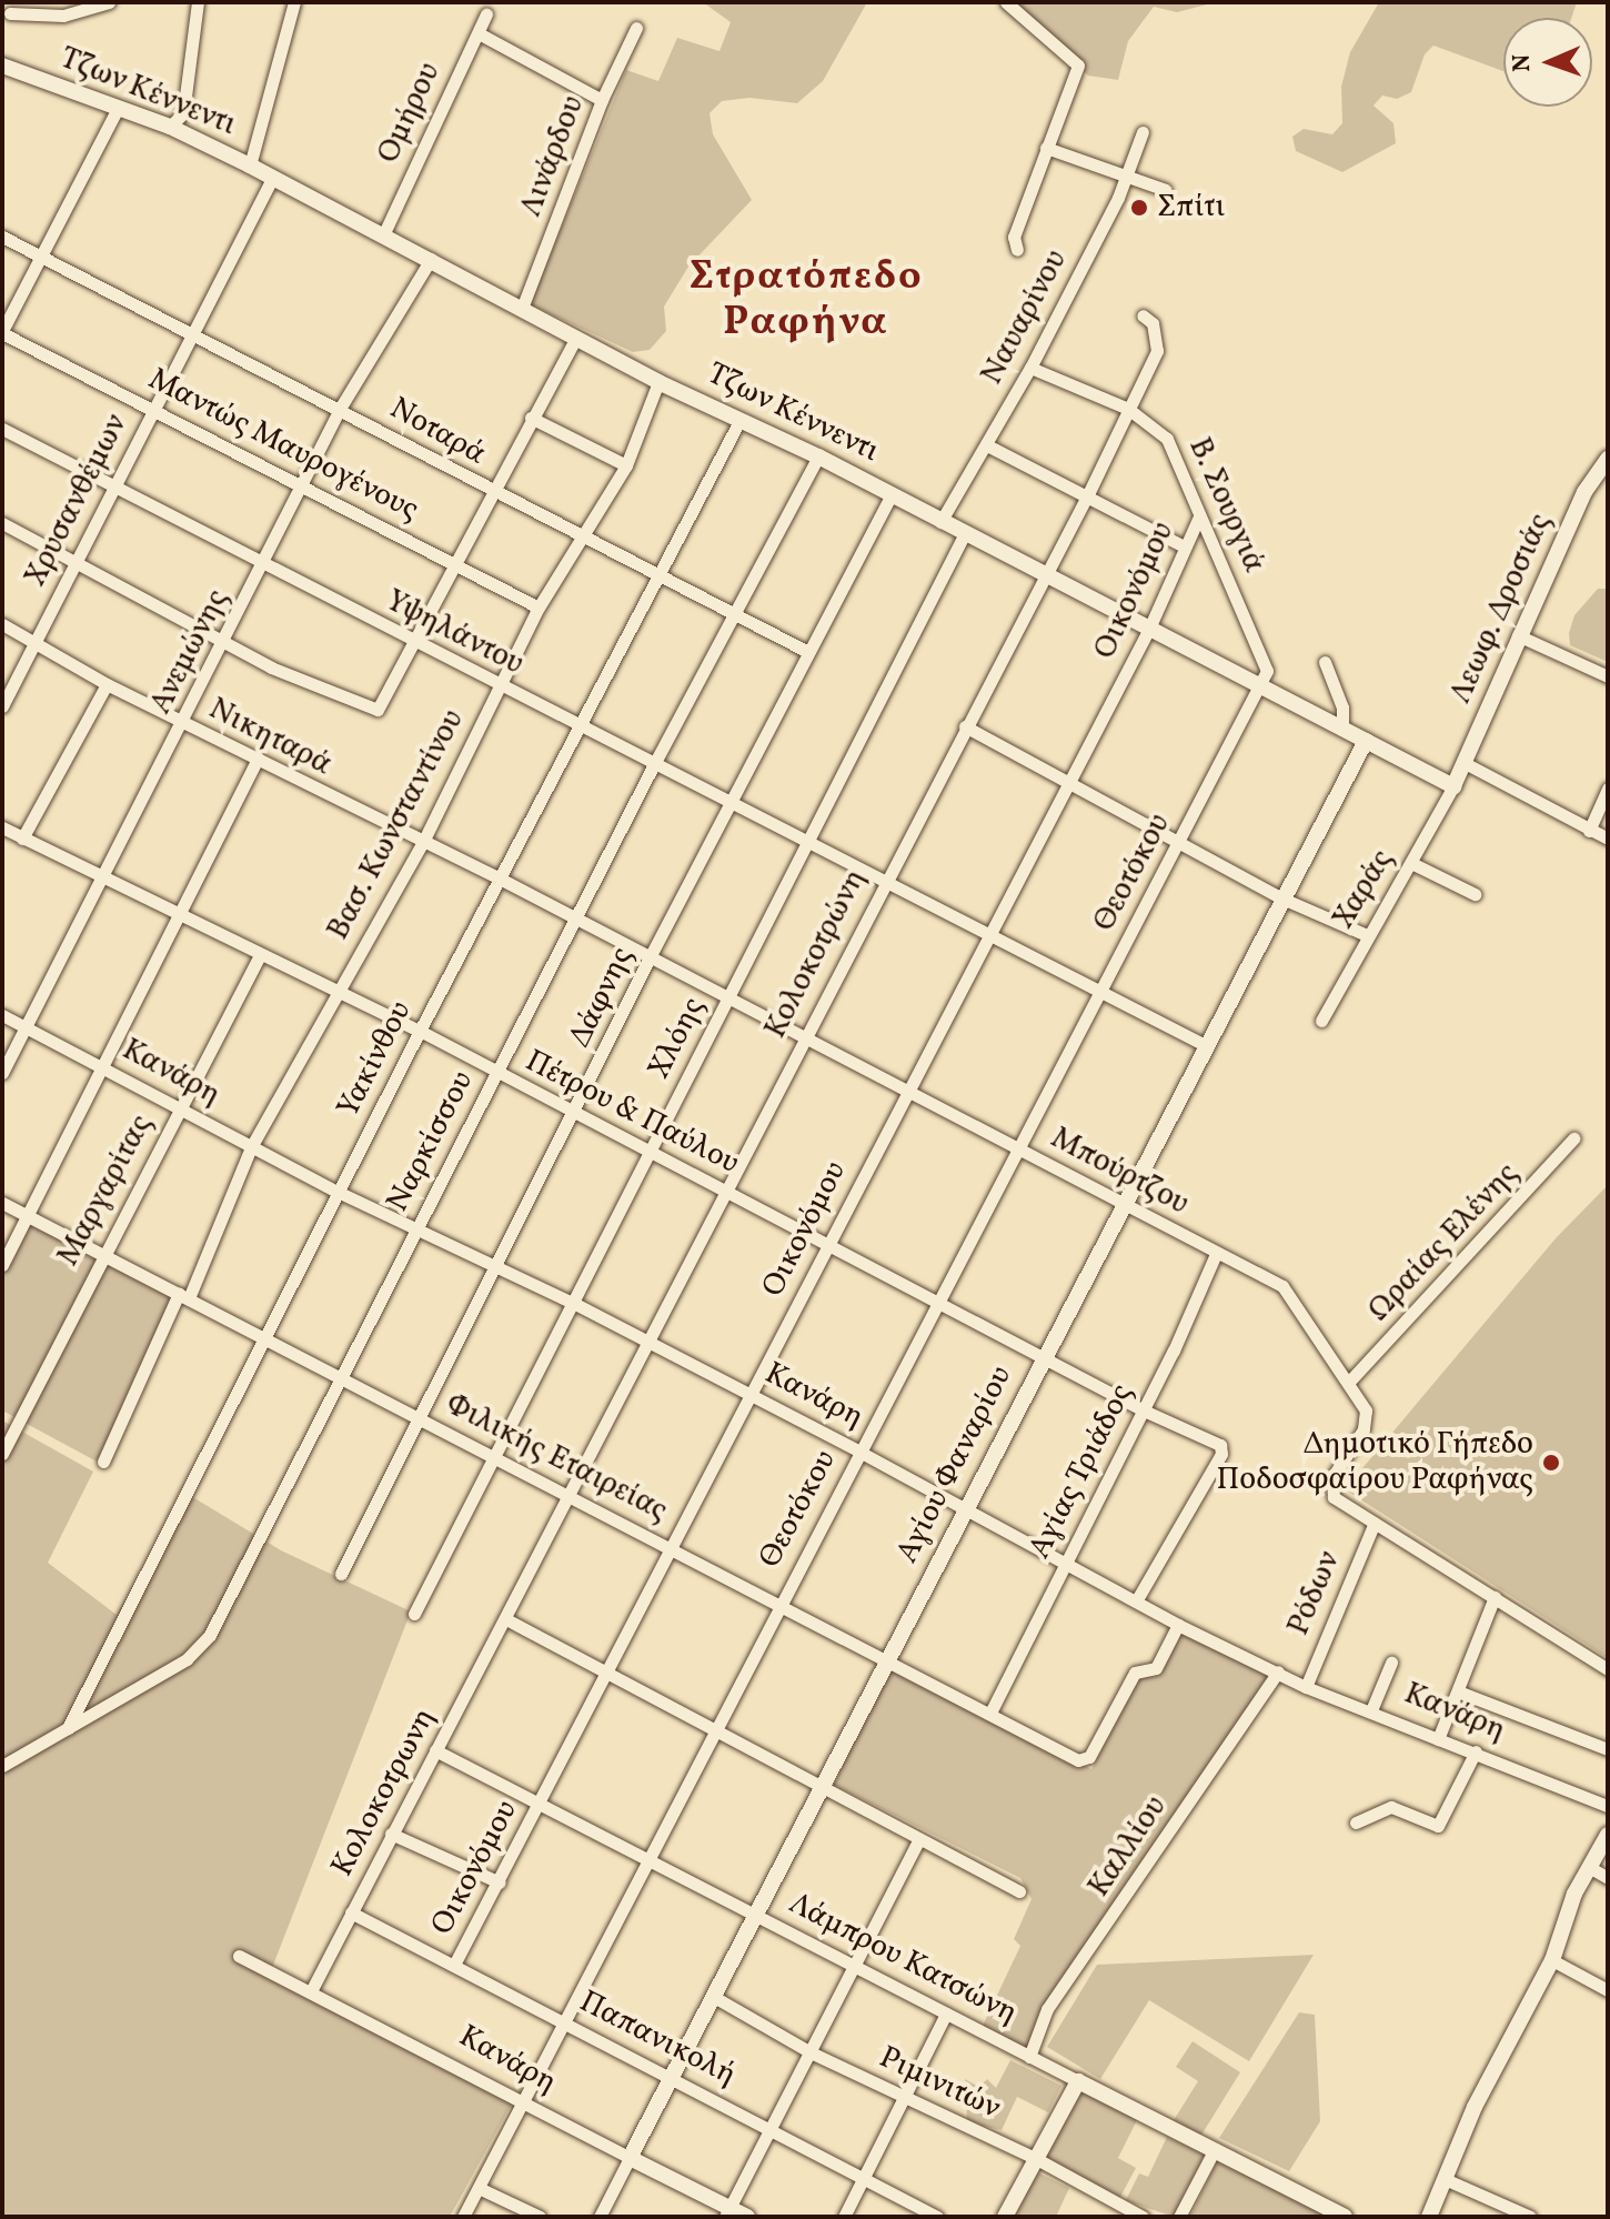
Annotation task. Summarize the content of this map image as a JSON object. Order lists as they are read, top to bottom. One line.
{"streets":{"street":["Τζων Κέννεντι","Ομήρου","Λινάρδου","Ναυαρίνου","Νοταρά","Μαντώς Μαυρογένους","Χρυσανθέμων","Β. Σουργιά","Οικονόμου","Λεωφ. Δροσιάς","Υψηλάντου","Ανεμώνης","Νικηταρά","Βασ. Κωνσταντίνου","Θεοτόκου","Χαράς","Κολοκοτρώνη","Δάφνης","Χλόης","Υακίνθου","Κανάρη","Πέτρου & Παύλου","Ναρκίσσου","Μπούρτζου","Μαργαρίτας","Ωραίας Ελένης","Φιλικής Εταιρείας","Αγίου Φαναρίου","Αγίας Τριάδος","Ρόδων","Κολοκοτρωνη","Καλλίου","Λάμπρου Κατσώνη","Παπανικολή","Ριμινιτών"]},"crossings":[["Τζων Κέννεντι","Ομήρου"],["Τζων Κέννεντι","Λινάρδου"],["Τζων Κέννεντι","Ναυαρίνου"],["Τζων Κέννεντι","Χρυσανθέμων"],["Τζων Κέννεντι","Β. Σουργιά"],["Τζων Κέννεντι","Οικονόμου"],["Τζων Κέννεντι","Λεωφ. Δροσιάς"],["Τζων Κέννεντι","Ανεμώνης"],["Τζων Κέννεντι","Βασ. Κωνσταντίνου"],["Τζων Κέννεντι","Θεοτόκου"],["Τζων Κέννεντι","Χαράς"],["Τζων Κέννεντι","Κολοκοτρώνη"],["Τζων Κέννεντι","Δάφνης"],["Τζων Κέννεντι","Χλόης"],["Τζων Κέννεντι","Υακίνθου"],["Τζων Κέννεντι","Ναρκίσσου"],["Τζων Κέννεντι","Αγίου Φαναρίου"],["Ναυαρίνου","Β. Σουργιά"],["Νοταρά","Χρυσανθέμων"],["Νοταρά","Ανεμώνης"],["Νοταρά","Βασ. Κωνσταντίνου"],["Νοταρά","Δάφνης"],["Νοταρά","Υακίνθου"],["Νοταρά","Ναρκίσσου"],["Μαντώς Μαυρογένους","Χρυσανθέμων"],["Μαντώς Μαυρογένους","Ανεμώνης"],["Μαντώς Μαυρογένους","Βασ. Κωνσταντίνου"],["Χρυσανθέμων","Υψηλάντου"],["Χρυσανθέμων","Νικηταρά"],["Β. Σουργιά","Οικονόμου"],["Β. Σουργιά","Θεοτόκου"],["Β. Σουργιά","Κολοκοτρώνη"],["Οικονόμου","Υψηλάντου"],["Οικονόμου","Κανάρη"],["Οικονόμου","Πέτρου & Παύλου"],["Οικονόμου","Μπούρτζου"],["Οικονόμου","Φιλικής Εταιρείας"],["Οικονόμου","Λάμπρου Κατσώνη"],["Οικονόμου","Παπανικολή"],["Λεωφ. Δροσιάς","Χαράς"],["Υψηλάντου","Ανεμώνης"],["Υψηλάντου","Νικηταρά"],["Υψηλάντου","Βασ. Κωνσταντίνου"],["Υψηλάντου","Θεοτόκου"],["Υψηλάντου","Κολοκοτρώνη"],["Υψηλάντου","Δάφνης"],["Υψηλάντου","Χλόης"],["Υψηλάντου","Υακίνθου"],["Υψηλάντου","Ναρκίσσου"],["Υψηλάντου","Αγίου Φαναρίου"],["Ανεμώνης","Νικηταρά"],["Ανεμώνης","Κανάρη"],["Ανεμώνης","Πέτρου & Παύλου"],["Νικηταρά","Βασ. Κωνσταντίνου"],["Νικηταρά","Μπούρτζου"],["Βασ. Κωνσταντίνου","Κανάρη"],["Βασ. Κωνσταντίνου","Πέτρου & Παύλου"],["Βασ. Κωνσταντίνου","Μπούρτζου"],["Βασ. Κωνσταντίνου","Φιλικής Εταιρείας"],["Θεοτόκου","Κανάρη"],["Θεοτόκου","Πέτρου & Παύλου"],["Θεοτόκου","Μπούρτζου"],["Θεοτόκου","Φιλικής Εταιρείας"],["Θεοτόκου","Λάμπρου Κατσώνη"],["Θεοτόκου","Παπανικολή"],["Κολοκοτρώνη","Κανάρη"],["Κολοκοτρώνη","Πέτρου & Παύλου"],["Κολοκοτρώνη","Μπούρτζου"],["Κολοκοτρώνη","Φιλικής Εταιρείας"],["Κολοκοτρώνη","Κολοκοτρωνη"],["Δάφνης","Κανάρη"],["Δάφνης","Πέτρου & Παύλου"],["Δάφνης","Μπούρτζου"],["Δάφνης","Φιλικής Εταιρείας"],["Χλόης","Κανάρη"],["Χλόης","Πέτρου & Παύλου"],["Χλόης","Μπούρτζου"],["Χλόης","Φιλικής Εταιρείας"],["Υακίνθου","Κανάρη"],["Υακίνθου","Πέτρου & Παύλου"],["Υακίνθου","Ναρκίσσου"],["Υακίνθου","Μπούρτζου"],["Υακίνθου","Φιλικής Εταιρείας"],["Κανάρη","Πέτρου & Παύλου"],["Κανάρη","Ναρκίσσου"],["Κανάρη","Μαργαρίτας"],["Κανάρη","Φιλικής Εταιρείας"],["Κανάρη","Αγίου Φαναρίου"],["Κανάρη","Αγίας Τριάδος"],["Κανάρη","Ρόδων"],["Κανάρη","Κολοκοτρωνη"],["Κανάρη","Καλλίου"],["Πέτρου & Παύλου","Ναρκίσσου"],["Πέτρου & Παύλου","Μαργαρίτας"],["Πέτρου & Παύλου","Αγίου Φαναρίου"],["Πέτρου & Παύλου","Αγίας Τριάδος"],["Ναρκίσσου","Μπούρτζου"],["Ναρκίσσου","Φιλικής Εταιρείας"],["Μπούρτζου","Ωραίας Ελένης"],["Μπούρτζου","Αγίου Φαναρίου"],["Μπούρτζου","Αγίας Τριάδος"],["Μπούρτζου","Ρόδων"],["Μαργαρίτας","Φιλικής Εταιρείας"],["Φιλικής Εταιρείας","Αγίου Φαναρίου"],["Φιλικής Εταιρείας","Αγίας Τριάδος"],["Αγίου Φαναρίου","Λάμπρου Κατσώνη"],["Αγίου Φαναρίου","Παπανικολή"],["Αγίου Φαναρίου","Ριμινιτών"],["Κολοκοτρωνη","Λάμπρου Κατσώνη"],["Κολοκοτρωνη","Παπανικολή"],["Καλλίου","Λάμπρου Κατσώνη"]],"districts":["Στρατόπεδο Ραφήνα"],"places":["Σπίτι","Δημοτικό Γήπεδο Ποδοσφαίρου Ραφήνας"],"north":"left"}
